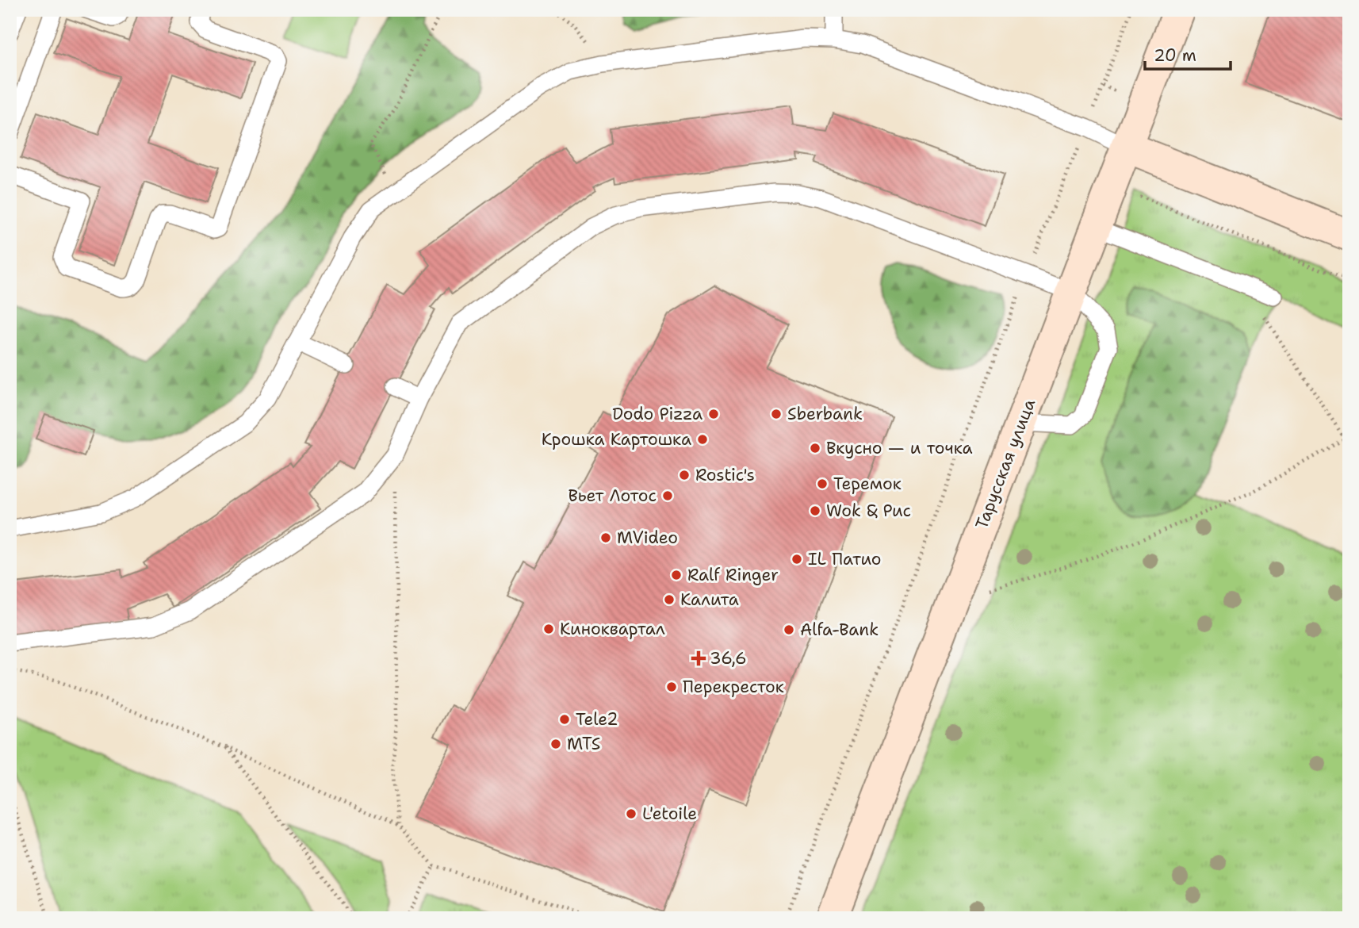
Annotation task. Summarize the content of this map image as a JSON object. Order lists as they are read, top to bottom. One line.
{"streets":{"main road":["Тарусская улица"]},"places":{"other":["Dodo Pizza","Sberbank","Крошка Картошка","Вкусно — и точка","Rostic's","Теремок","Вьет Лотос","Wok & Рис","MVideo","IL Патио","Ralf Ringer","Калита","Киноквартал","Alfa-Bank","Перекресток","Tele2","MTS","L'etoile"],"health":["36,6"]},"scale_bar":"20 m"}
